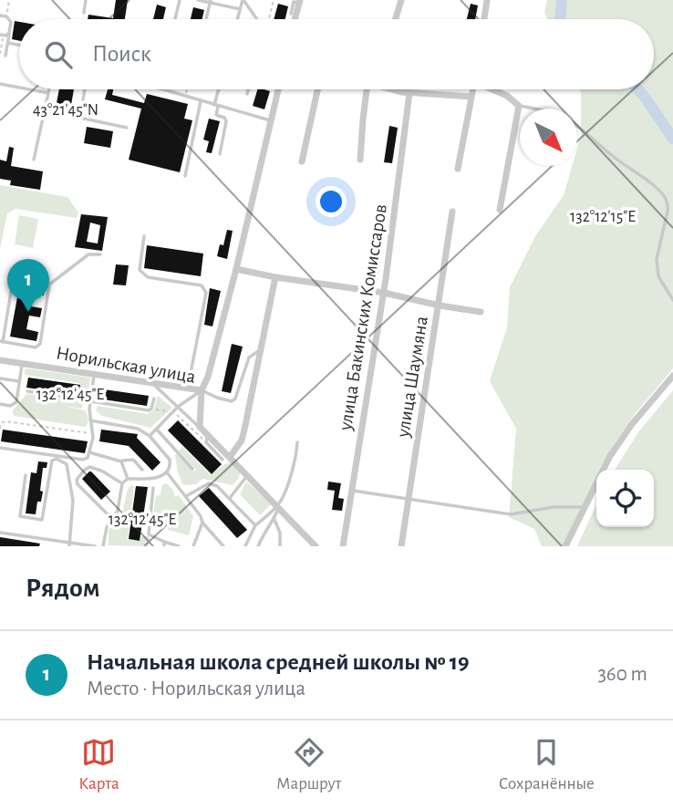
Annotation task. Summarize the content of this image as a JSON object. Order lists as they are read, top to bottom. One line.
{"streets":{"street":["улица Бакинских Комиссаров","Норильская улица","улица Шаумяна"]},"north":"bottom right","page":{"search":"Поиск","pins":"1","heading":"Рядом","list":[{"mark":"1","name":"Начальная школа средней школы № 19","note":"Место · Норильская улица","value":"360 m"}],"nav":["Карта","Маршрут","Сохранённые"]},"coordinates":["43°21'45\"N","132°12'15\"E","132°12'45\"E"]}
